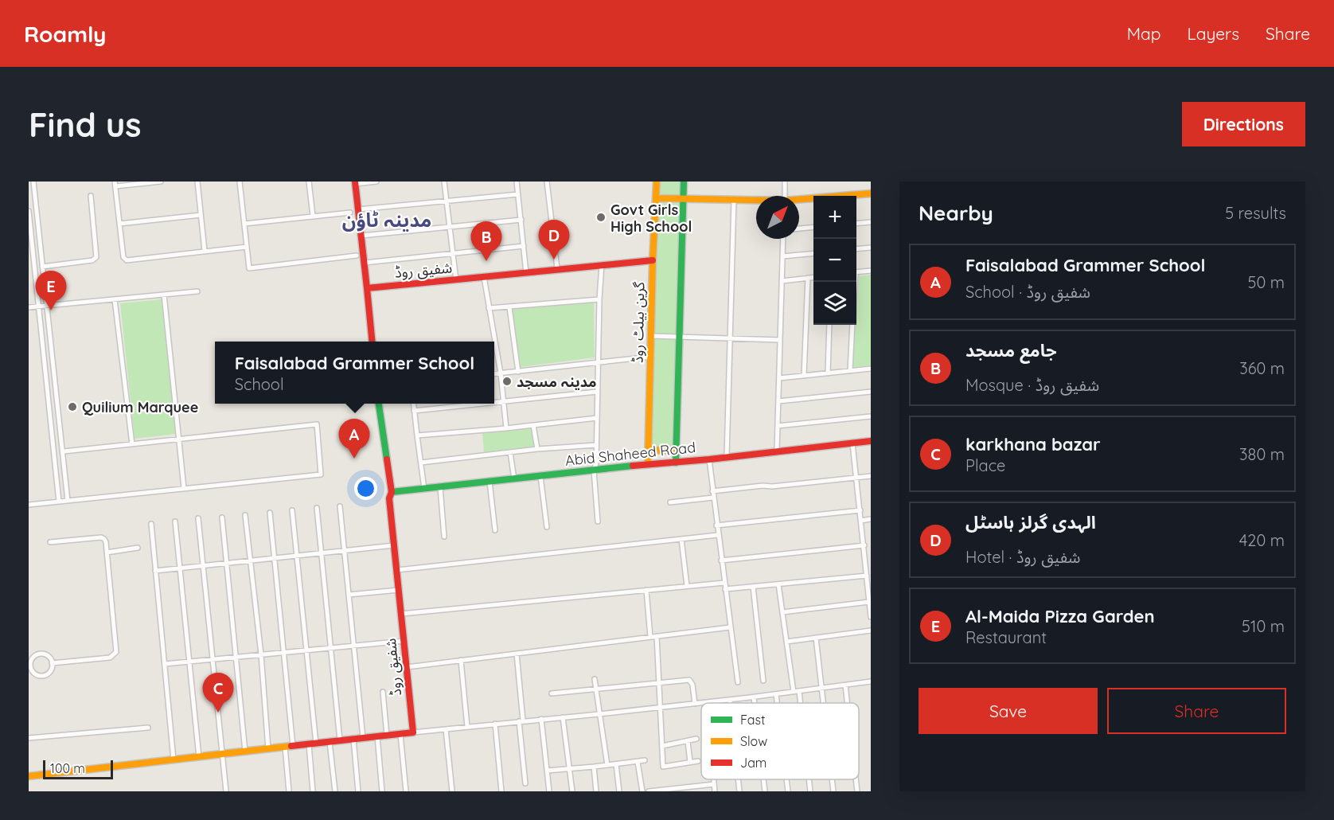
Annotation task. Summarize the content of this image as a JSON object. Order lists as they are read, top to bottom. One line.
{"streets":{"street":["شفیق روڈ","گرین بیلٹ روڈ","Abid Shaheed Road"]},"crossings":[["شفیق روڈ","گرین بیلٹ روڈ"],["شفیق روڈ","Abid Shaheed Road"],["گرین بیلٹ روڈ","Abid Shaheed Road"]],"districts":["مدینہ ٹاؤن"],"places":["Govt Girls High School","مدینہ مسجد","Quilium Marquee"],"legend":["Fast","Slow","Jam"],"scale_bar":"100 m","north":"top right","page":{"header":"Roamly","nav":["Map","Layers","Share"],"buttons":["Directions",["Save","Share"]],"title":"Find us","heading":["Nearby","5 results"],"map_buttons":["+","−"],"pins":["D","B","E","A","C"],"list":[{"mark":"A","name":"Faisalabad Grammer School","note":"School · شفیق روڈ","value":"50 m"},{"mark":"B","name":"جامع مسجد","note":"Mosque · شفیق روڈ","value":"360 m"},{"mark":"C","name":"karkhana bazar","note":"Place","value":"380 m"},{"mark":"D","name":"الہدی گرلز ہاسٹل","note":"Hotel · شفیق روڈ","value":"420 m"},{"mark":"E","name":"Al-Maida Pizza Garden","note":"Restaurant","value":"510 m"}],"popup":["Faisalabad Grammer School","School"],"scale":"100 m"}}
